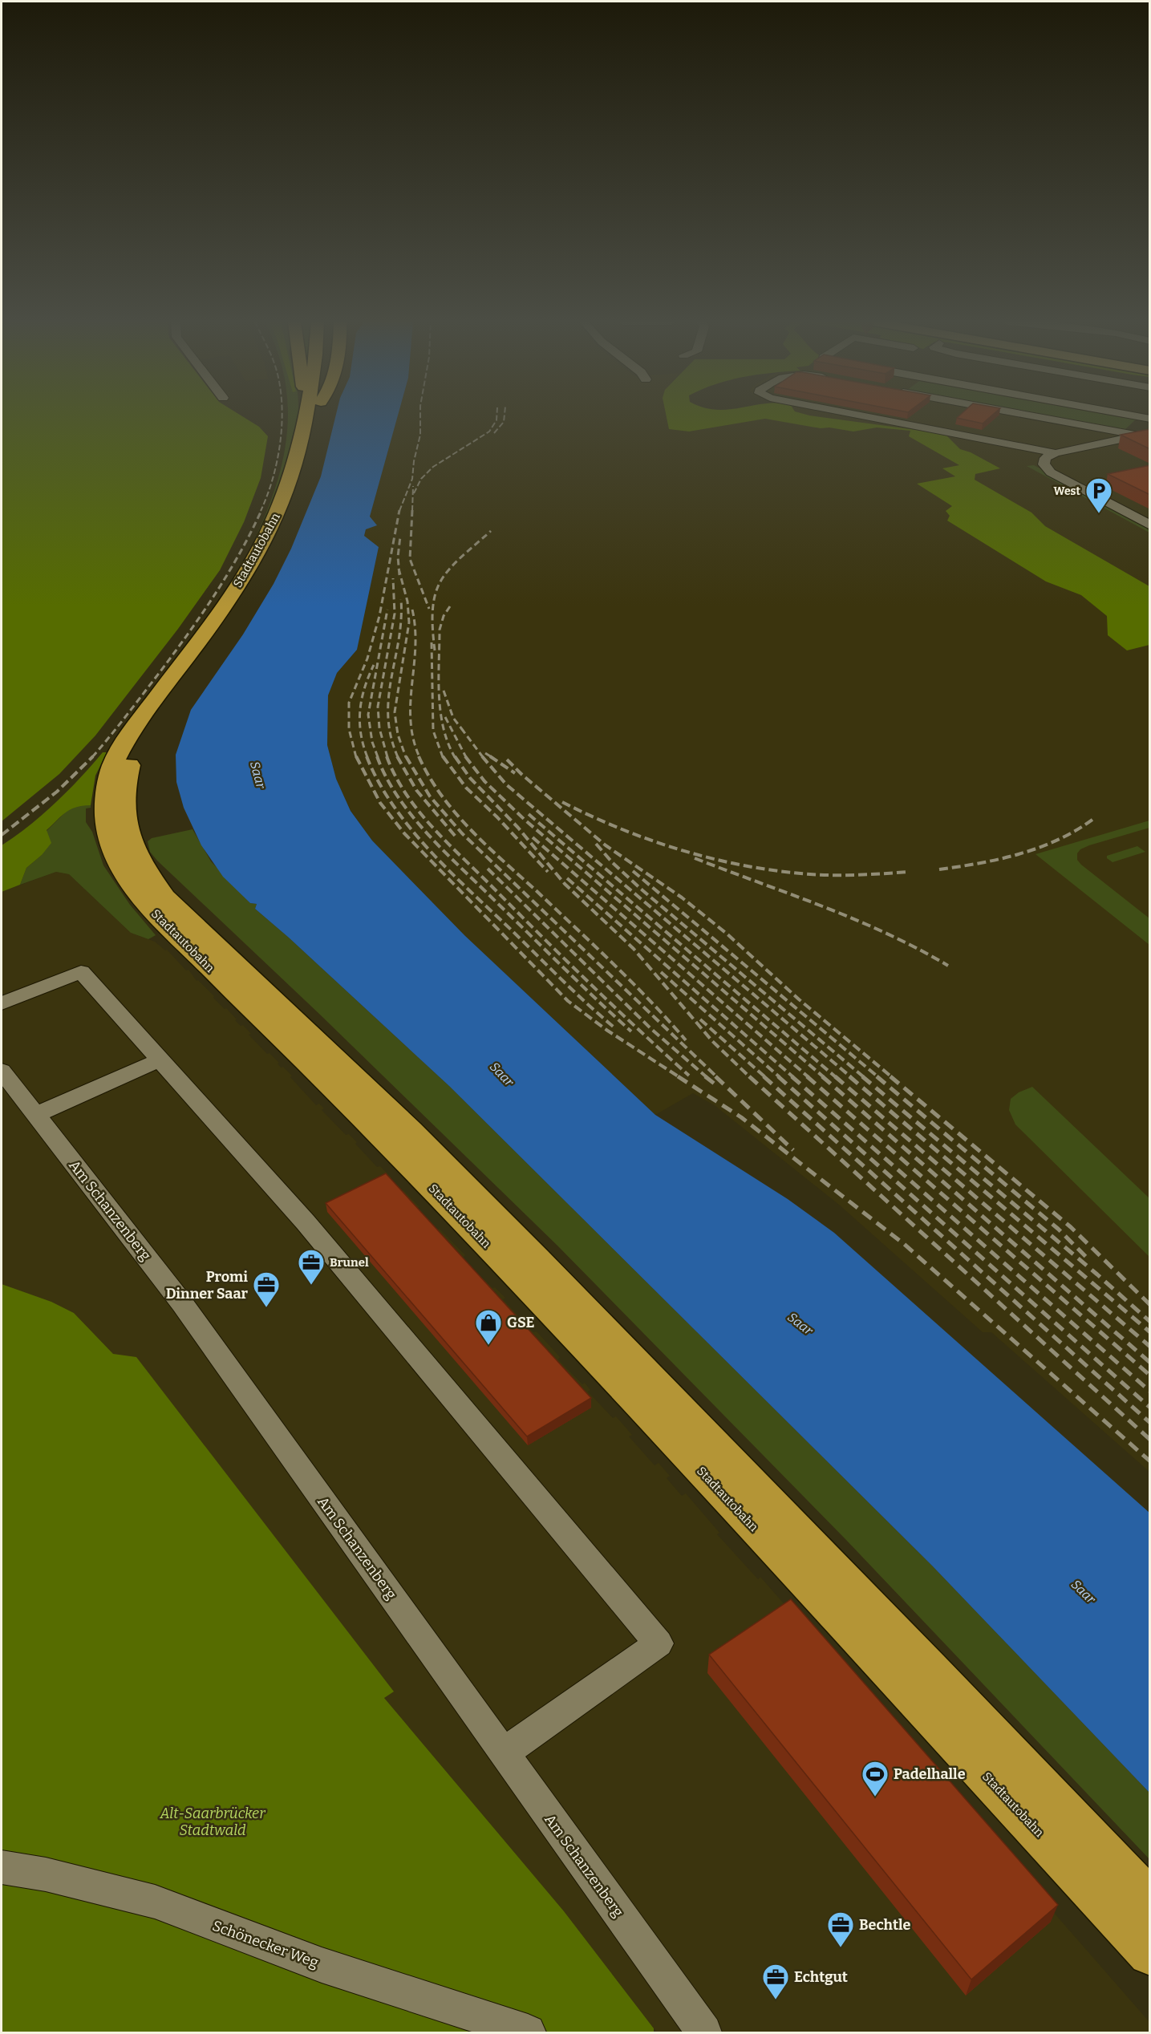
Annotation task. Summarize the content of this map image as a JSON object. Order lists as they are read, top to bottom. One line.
{"streets":{"highway":["Stadtautobahn"],"street":["Am Schanzenberg","Schönecker Weg"]},"water":["Saar"],"parks":["Alt-Saarbrücker Stadtwald"],"places":{"parking":["West"],"office":["Brunel","Promi Dinner Saar","Bechtle","Echtgut"],"shop":["GSE"],"sports":["Padelhalle"]}}
